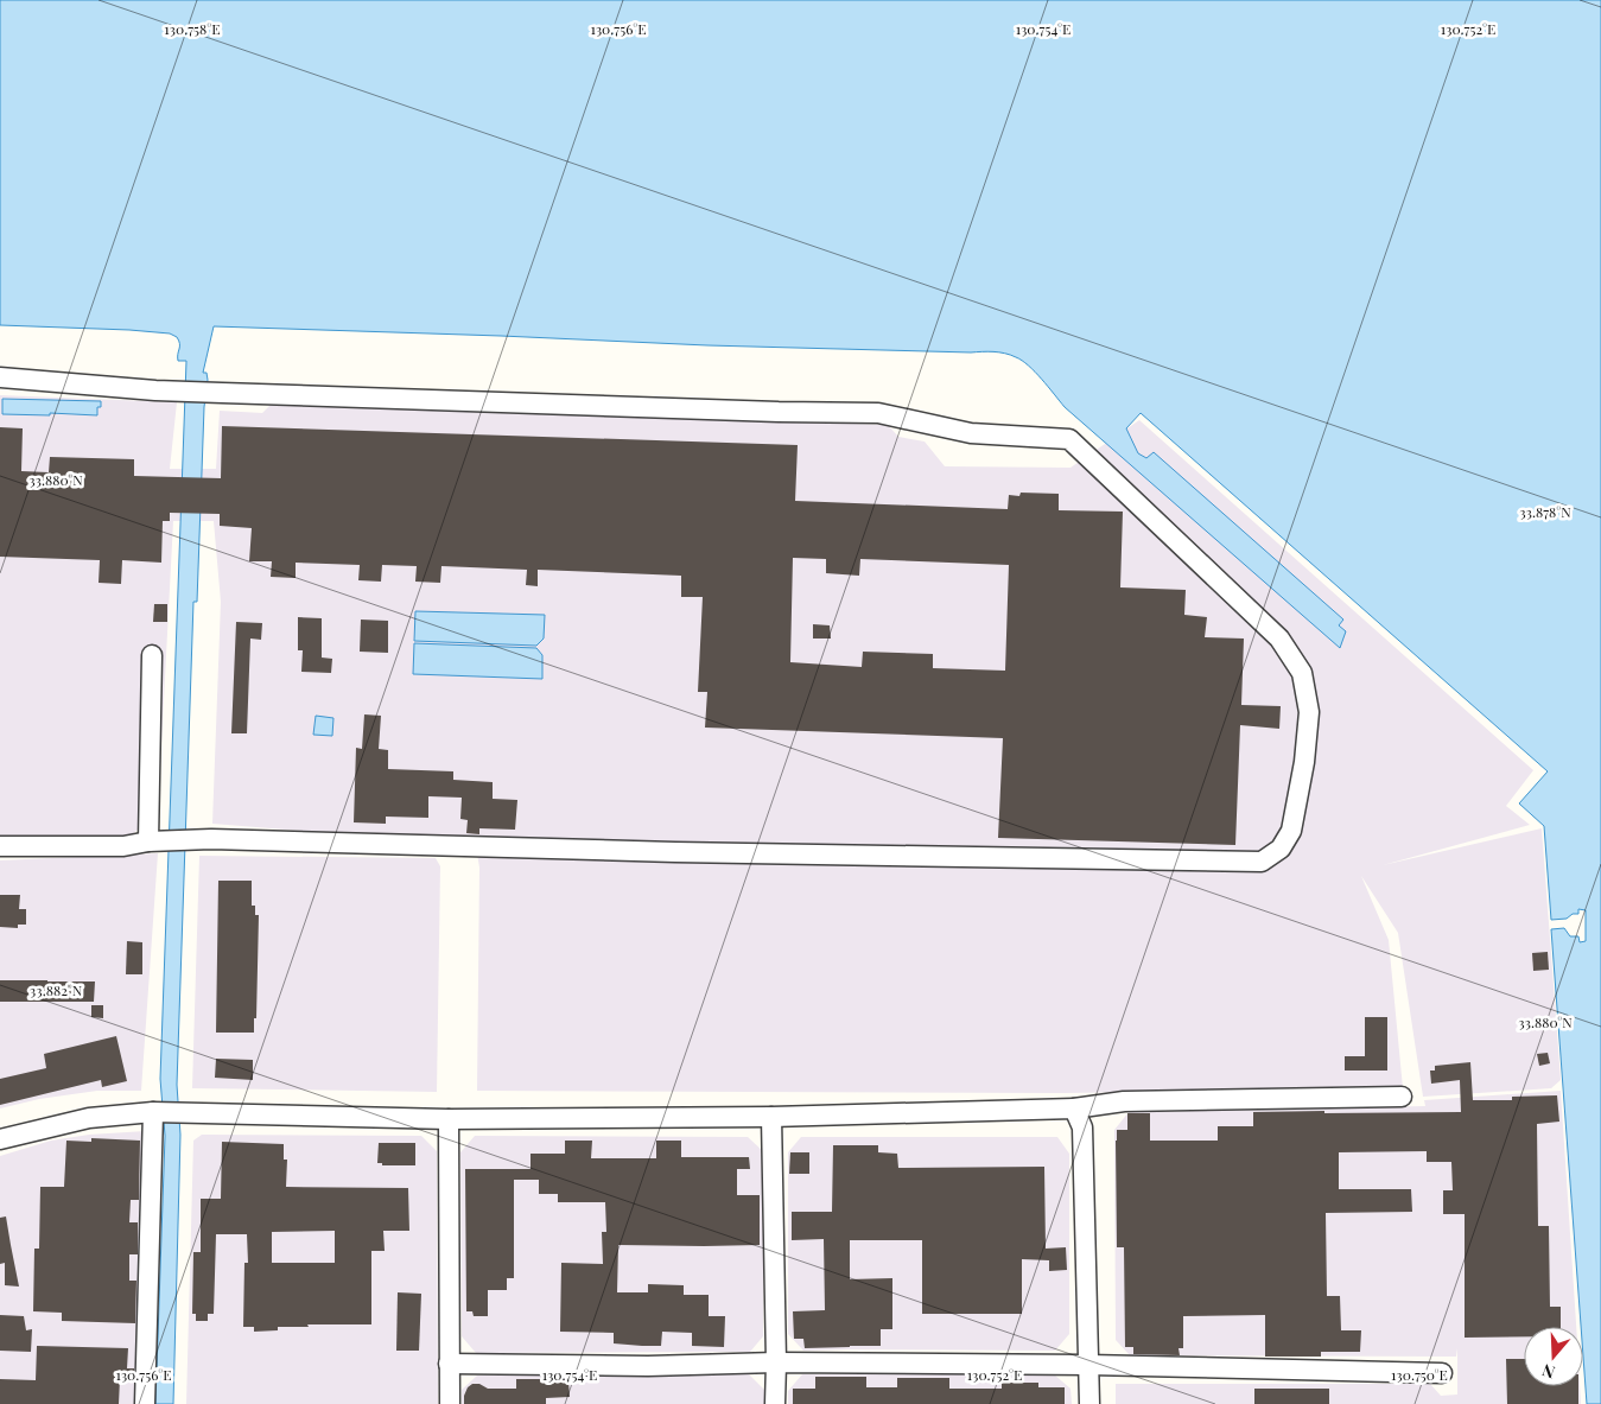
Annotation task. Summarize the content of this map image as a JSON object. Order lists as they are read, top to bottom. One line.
{"north":"bottom","coordinates":["130.758°E","130.756°E","130.754°E","130.752°E","33.880°N","33.878°N","33.882°N","130.750°E"]}
